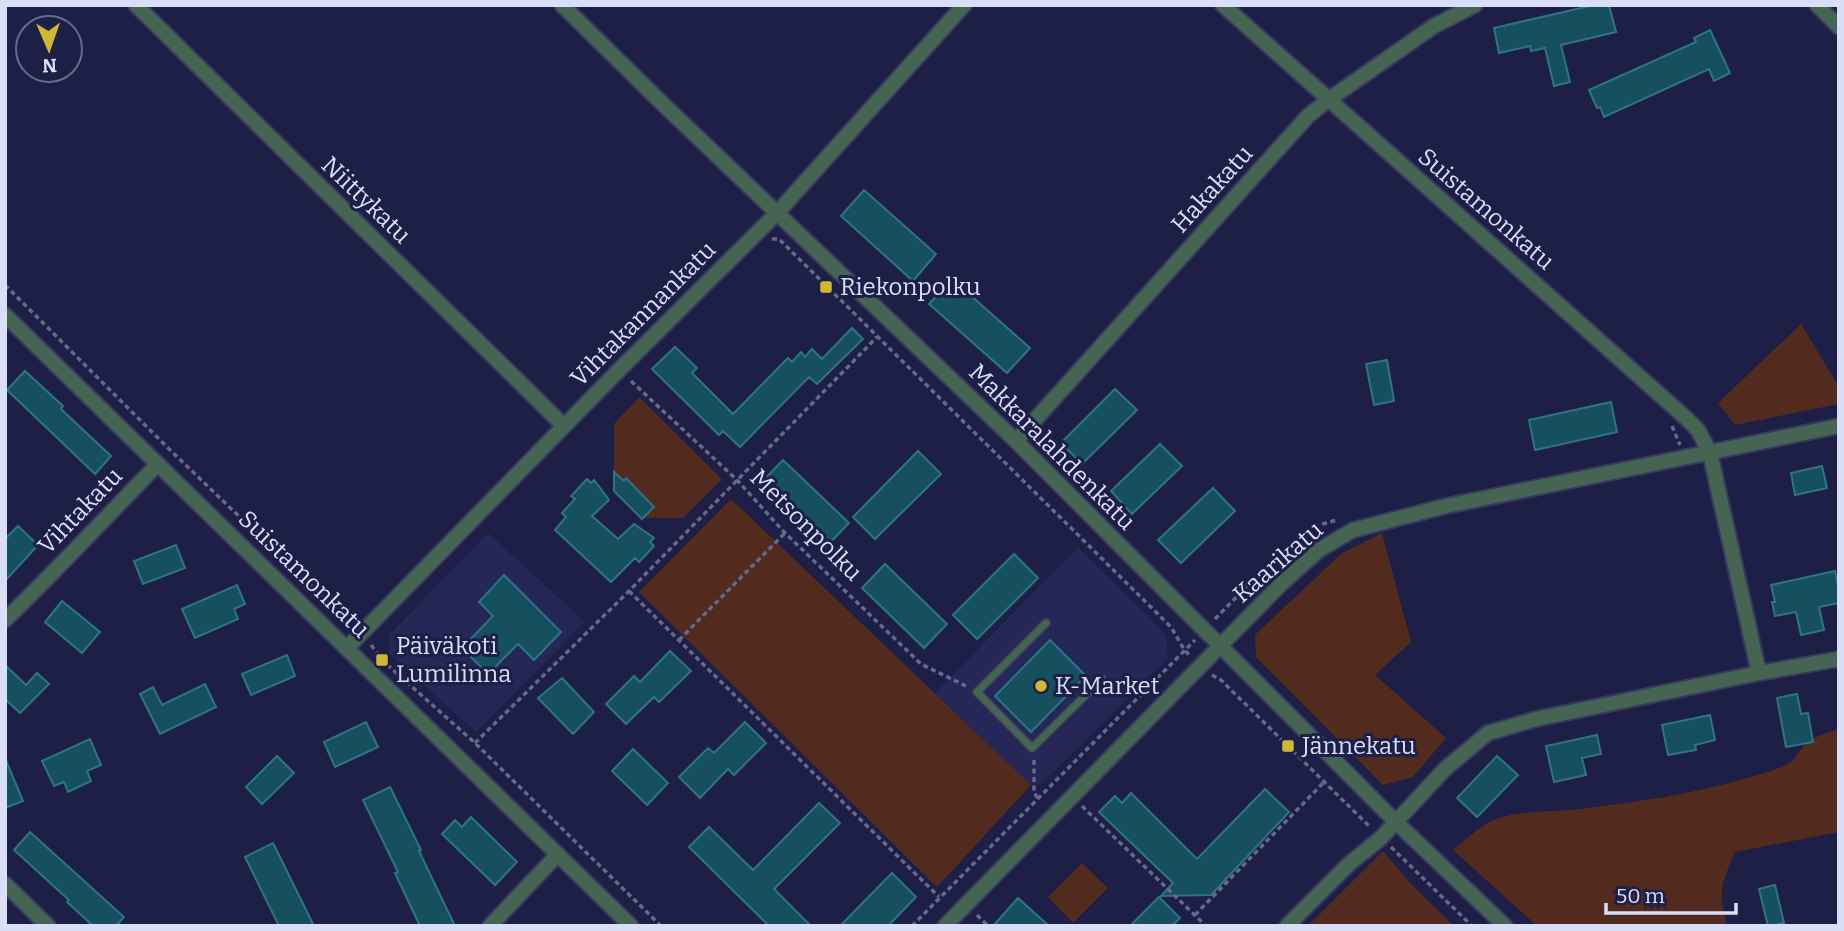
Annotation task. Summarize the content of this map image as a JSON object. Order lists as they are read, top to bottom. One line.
{"streets":{"street":["Hakakatu","Niittykatu","Suistamonkatu","Vihtakannankatu","Makkaralahdenkatu","Vihtakatu","Kaarikatu"],"path":["Metsonpolku"]},"crossings":[["Hakakatu","Suistamonkatu"],["Hakakatu","Makkaralahdenkatu"],["Niittykatu","Vihtakannankatu"],["Suistamonkatu","Vihtakannankatu"],["Suistamonkatu","Vihtakatu"],["Suistamonkatu","Kaarikatu"],["Vihtakannankatu","Makkaralahdenkatu"],["Vihtakannankatu","Metsonpolku"],["Makkaralahdenkatu","Kaarikatu"]],"places":{"transit":["Riekonpolku","Päiväkoti Lumilinna","Jännekatu"],"other":["K-Market"]},"scale_bar":"50 m","north":"bottom"}
